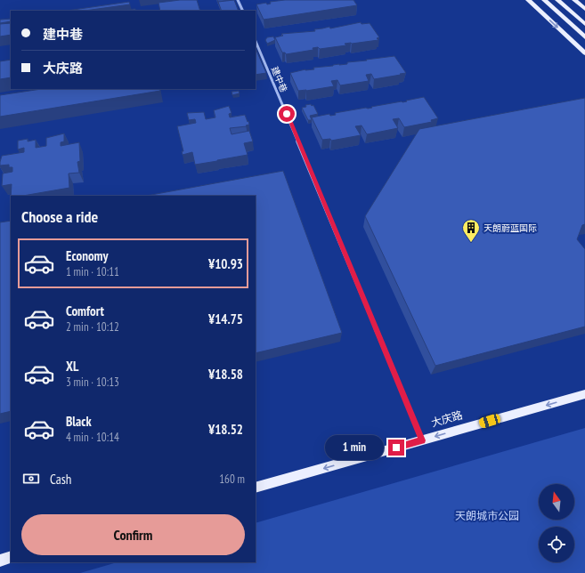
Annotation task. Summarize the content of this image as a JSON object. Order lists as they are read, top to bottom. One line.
{"streets":{"main road":["大庆路"],"street":["建中巷"]},"crossings":[["建中巷","大庆路"]],"one_way":["大庆路"],"parks":["天朗城市公园"],"places":{"building":["天朗蔚蓝国际"]},"north":"top","page":{"banner":["建中巷","大庆路"],"heading":"Choose a ride","list":[{"name":"Economy","note":"1 min · 10:11","value":"¥10.93"},{"name":"Comfort","note":"2 min · 10:12","value":"¥14.75"},{"name":"XL","note":"3 min · 10:13","value":"¥18.58"},{"name":"Black","note":"4 min · 10:14","value":"¥18.52"}],"bubble":"1 min","pay":["Cash","160 m"],"buttons":"Confirm"}}
